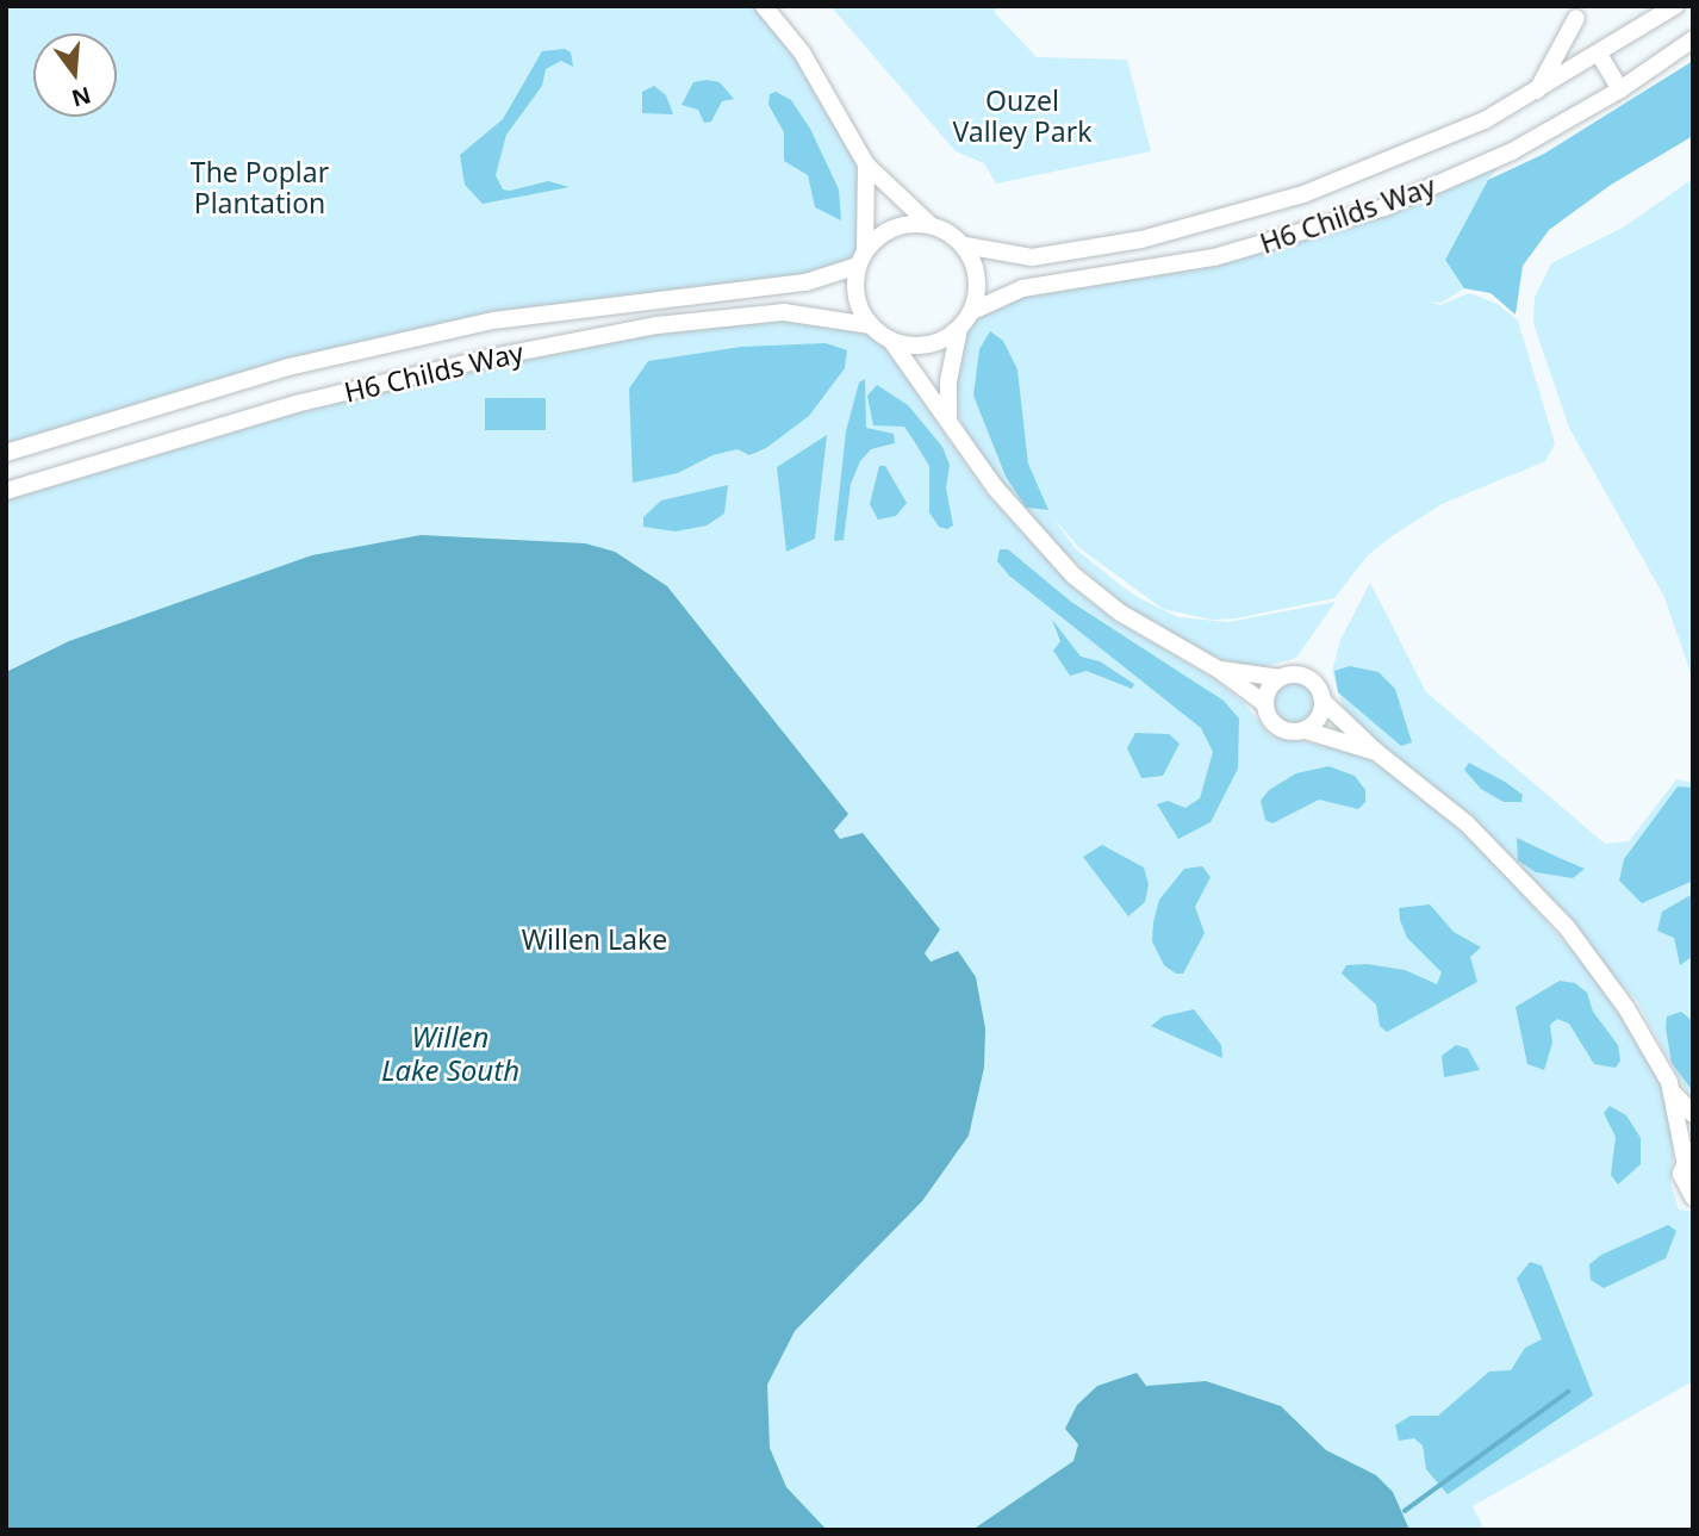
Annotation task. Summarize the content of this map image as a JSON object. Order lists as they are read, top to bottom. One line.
{"streets":{"street":["H6 Childs Way"]},"water":["Willen Lake South"],"parks":["Ouzel Valley Park","The Poplar Plantation","Willen Lake"],"north":"bottom"}
